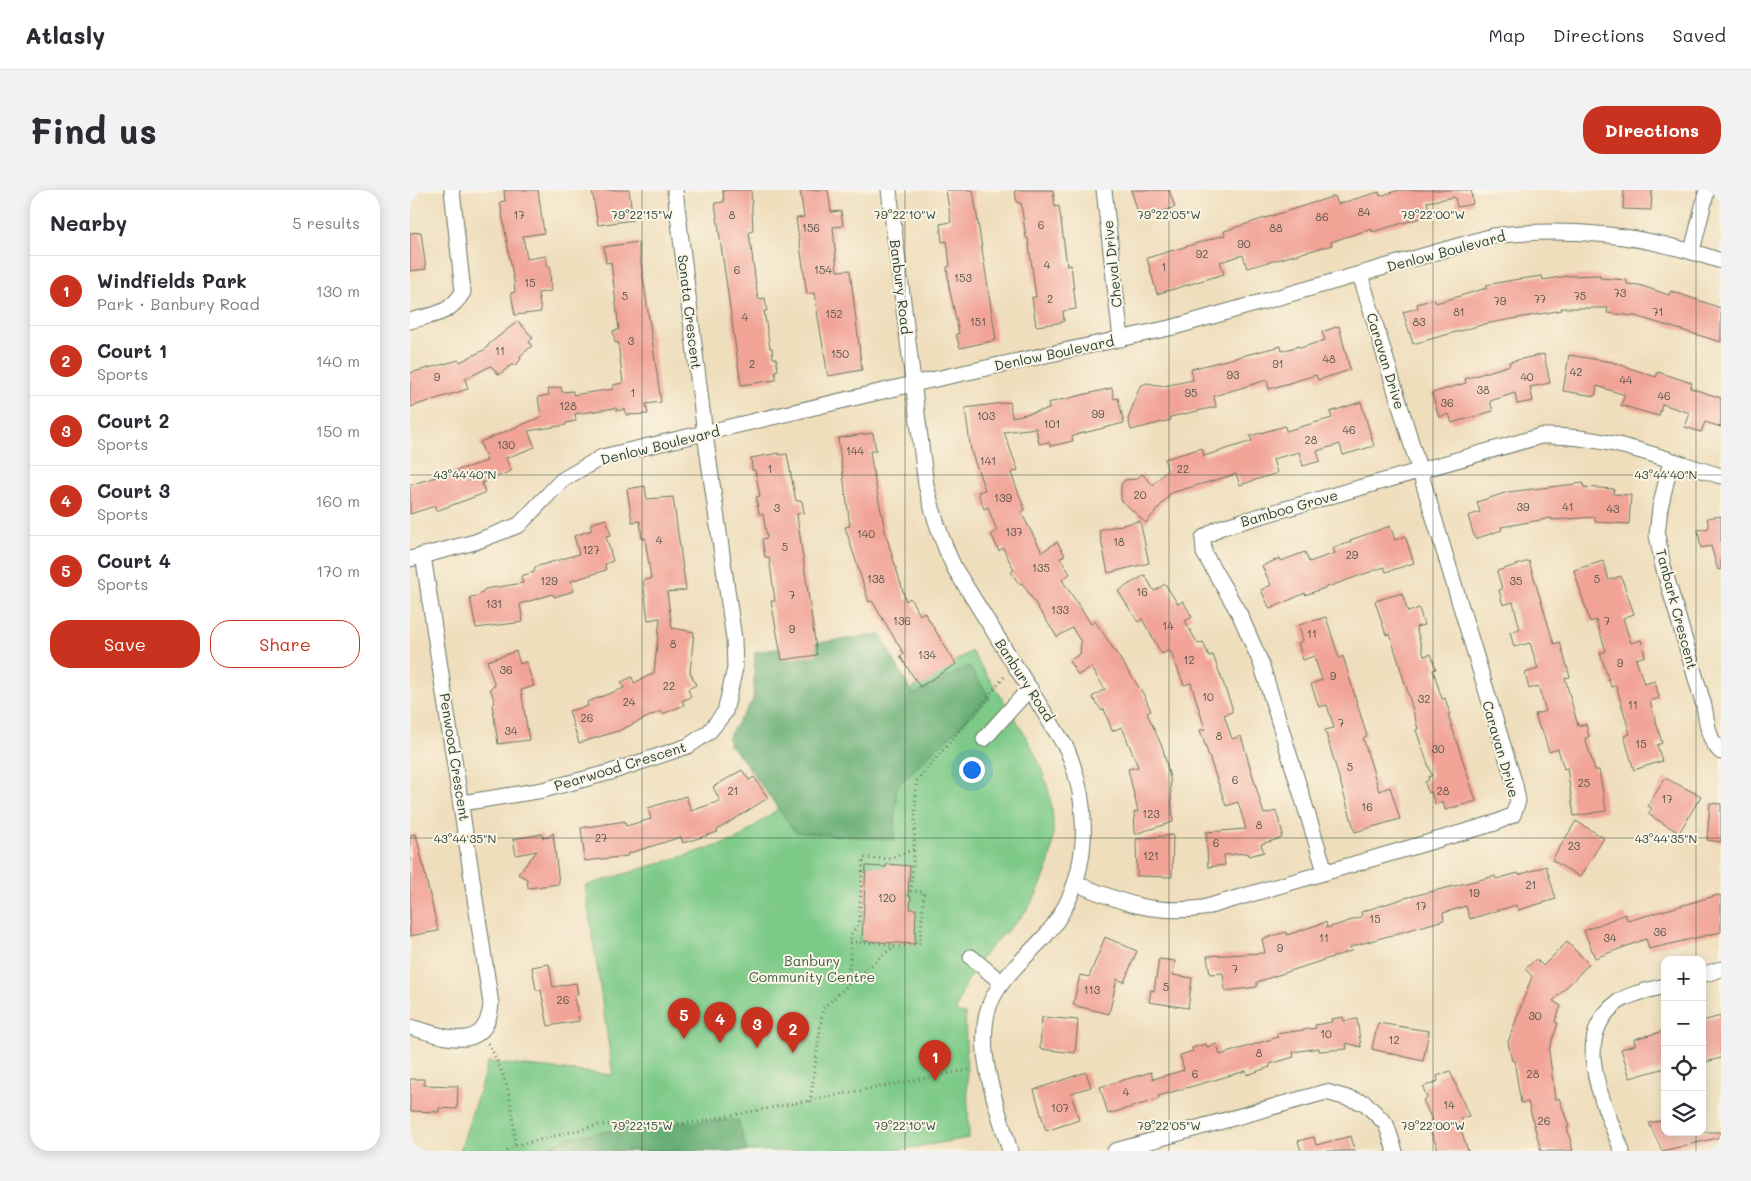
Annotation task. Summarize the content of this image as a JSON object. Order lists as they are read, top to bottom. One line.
{"streets":{"street":["Denlow Boulevard","Cheval Drive","Banbury Road","Sonata Crescent","Caravan Drive","Bamboo Grove","Tanbark Crescent","Penwood Crescent","Pearwood Crescent"]},"crossings":[["Denlow Boulevard","Cheval Drive"],["Denlow Boulevard","Banbury Road"],["Denlow Boulevard","Sonata Crescent"],["Denlow Boulevard","Caravan Drive"],["Denlow Boulevard","Penwood Crescent"],["Denlow Boulevard","Pearwood Crescent"],["Banbury Road","Caravan Drive"],["Sonata Crescent","Pearwood Crescent"],["Caravan Drive","Bamboo Grove"],["Bamboo Grove","Tanbark Crescent"],["Penwood Crescent","Pearwood Crescent"]],"parks":["Banbury Community Centre"],"house_numbers":["84","17","8","86","6","156","88","90","92","4","1","6","154","153","15","73","5","75","2","77","79","81","71","152","4","151","83","3","11","150","48","2","91","42","93","9","40","44","38","1","95","46","36","128","99","103","101","46","28","130","144","141","1","22","20","139","39","41","3","43","137","140","4","18","5","127","29","135","138","5","129","35","16","7","131","133","136","7","14","9","11","8","134","12","9","36","9","22","10","32","24","11","26","7","34","8","15","30","5","6","25","21","28","17","16","123","8","27","6","23","121","21","19","120","17","15","36","11","34","9","7","5","113","26","30","10","12","8","6","28","4","14","107","26"],"page":{"header":"Atlasly","nav":["Map","Directions","Saved"],"buttons":["Directions",["Save","Share"]],"title":"Find us","heading":["Nearby","5 results"],"list":[{"mark":"1","name":"Windfields Park","note":"Park · Banbury Road","value":"130 m"},{"mark":"2","name":"Court 1","note":"Sports","value":"140 m"},{"mark":"3","name":"Court 2","note":"Sports","value":"150 m"},{"mark":"4","name":"Court 3","note":"Sports","value":"160 m"},{"mark":"5","name":"Court 4","note":"Sports","value":"170 m"}],"map_buttons":["+","−"],"pins":["5","4","3","2","1"]},"coordinates":["79°22'15\"W","79°22'10\"W","79°22'05\"W","79°22'00\"W","43°44'40\"N","43°44'35\"N"]}
